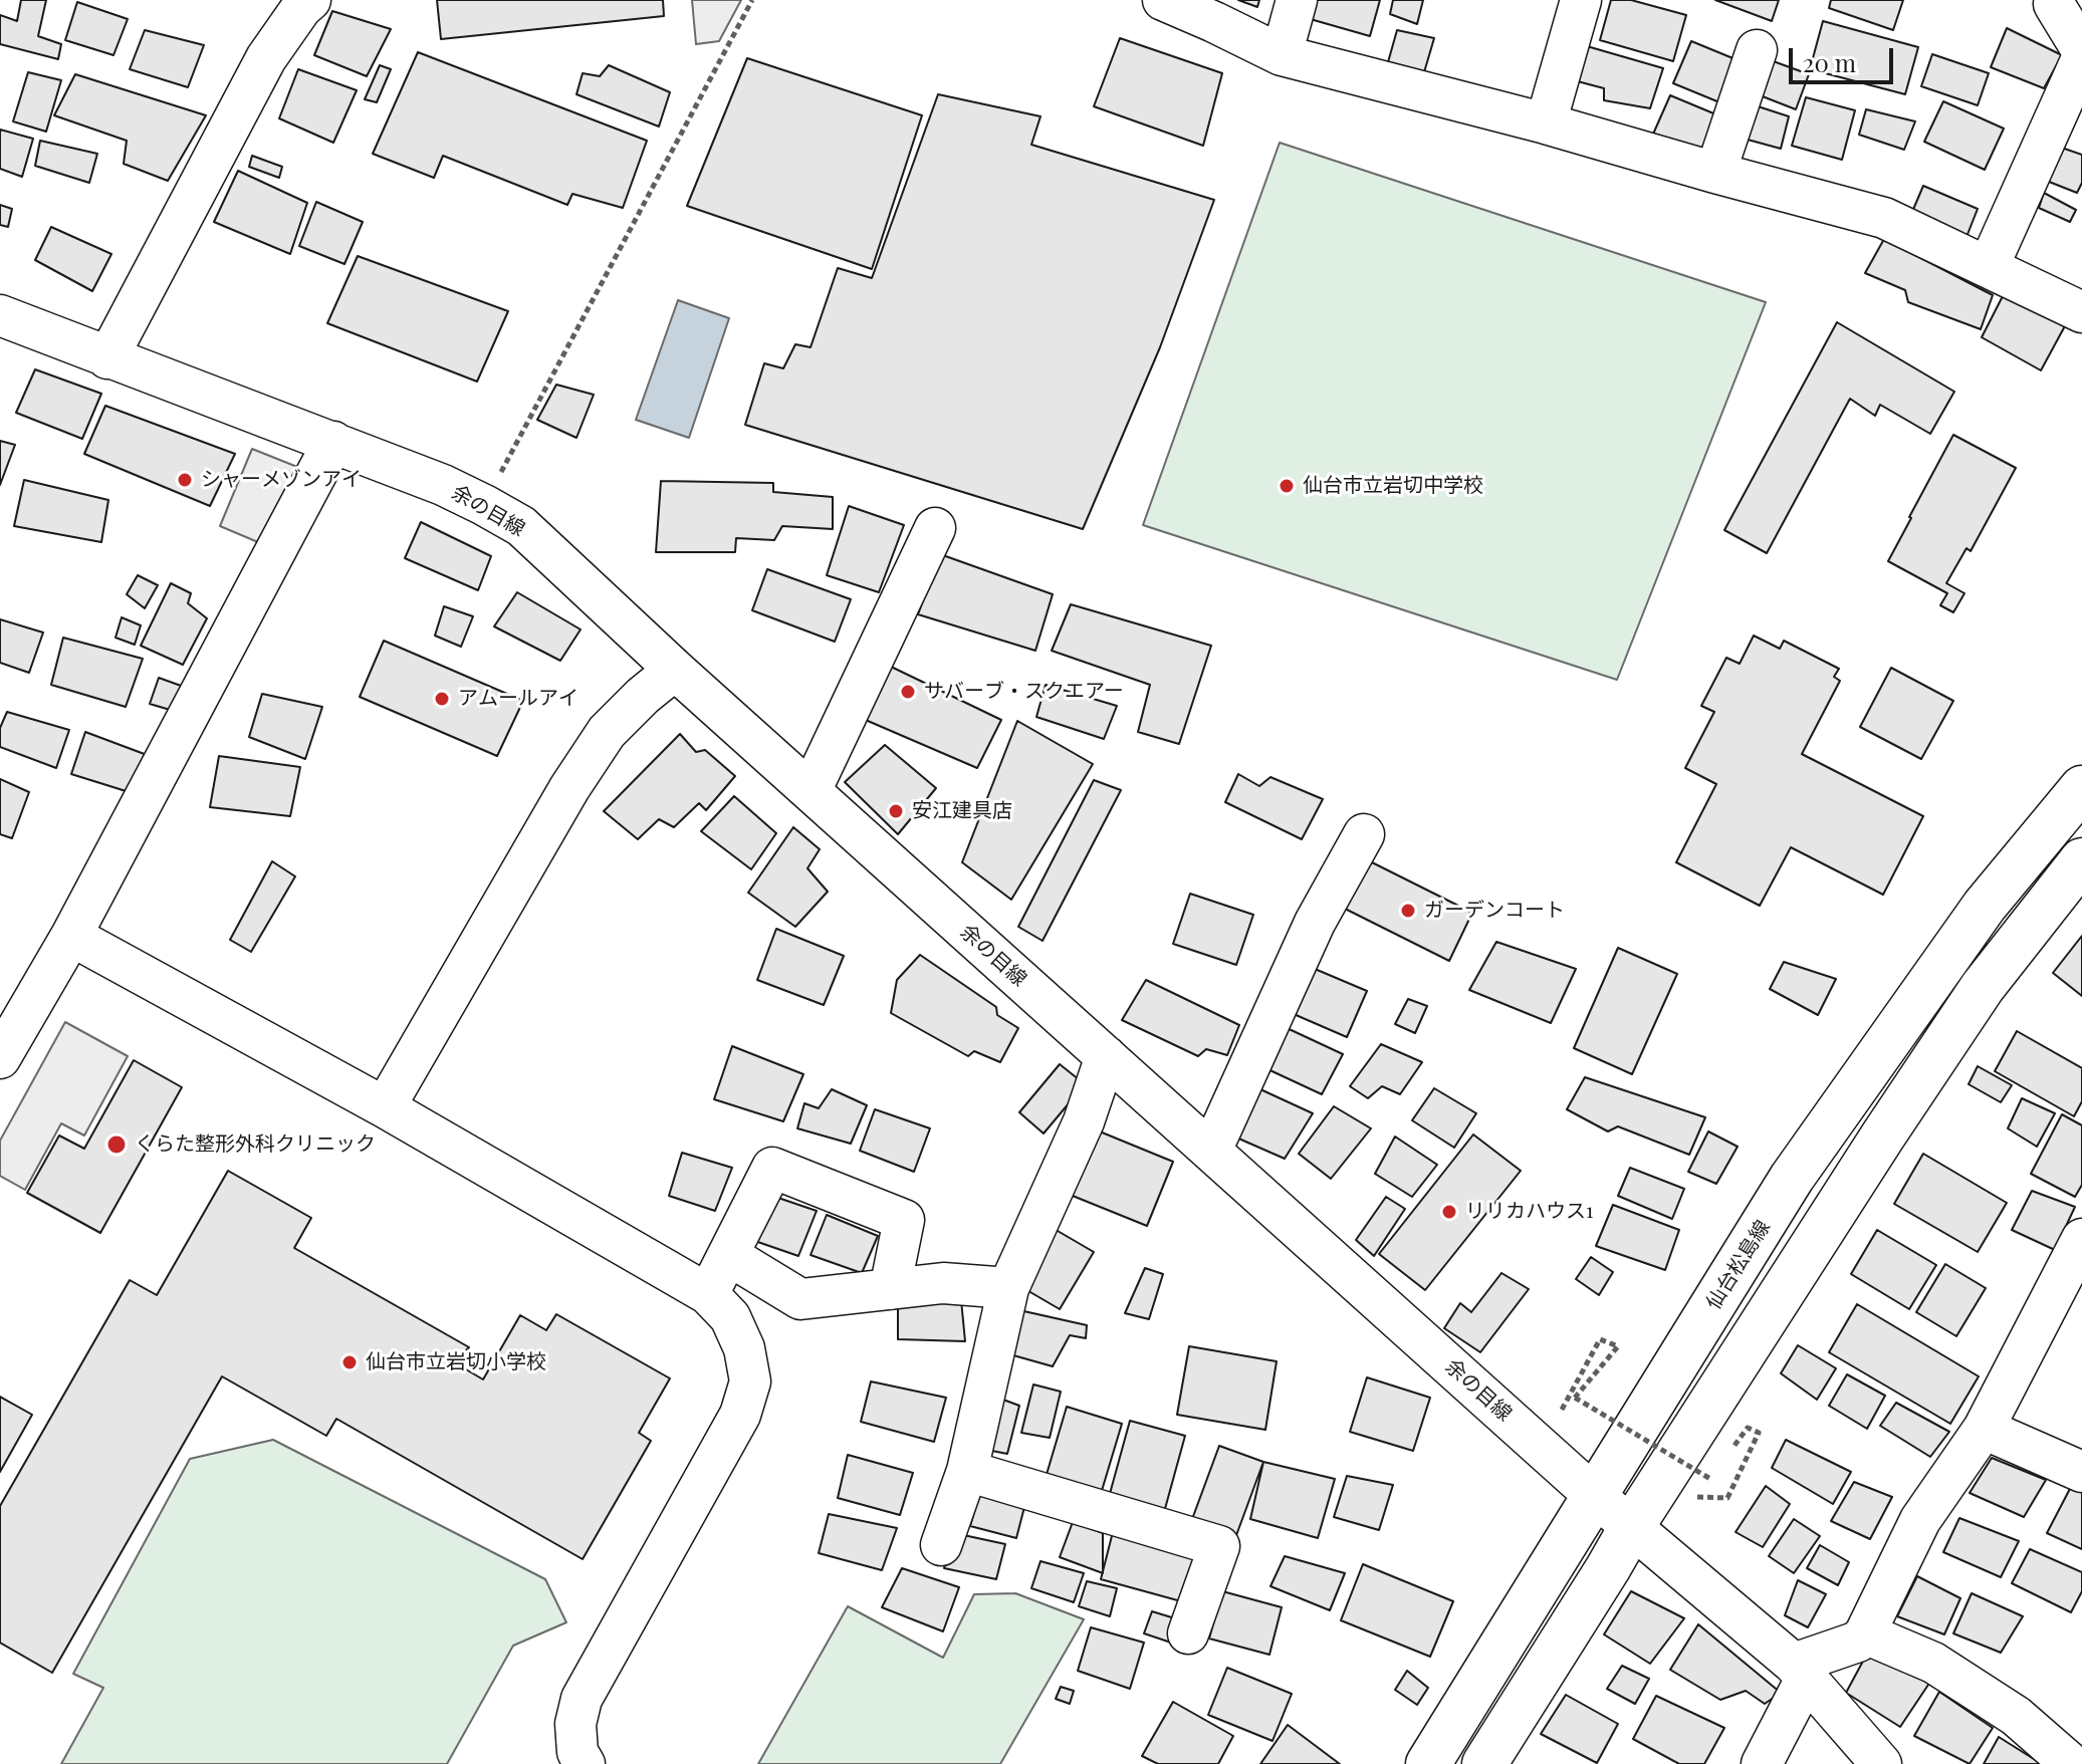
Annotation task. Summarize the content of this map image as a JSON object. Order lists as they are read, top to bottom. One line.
{"streets":{"main road":["仙台松島線"],"street":["余の目線"]},"crossings":[["余の目線","仙台松島線"]],"places":["シャーメゾンアイ","仙台市立岩切中学校","サバーブ・スクエアー","アムールアイ","安江建具店","ガーデンコート","くらた整形外科クリニック","リリカハウス1","仙台市立岩切小学校"],"scale_bar":"20 m"}
